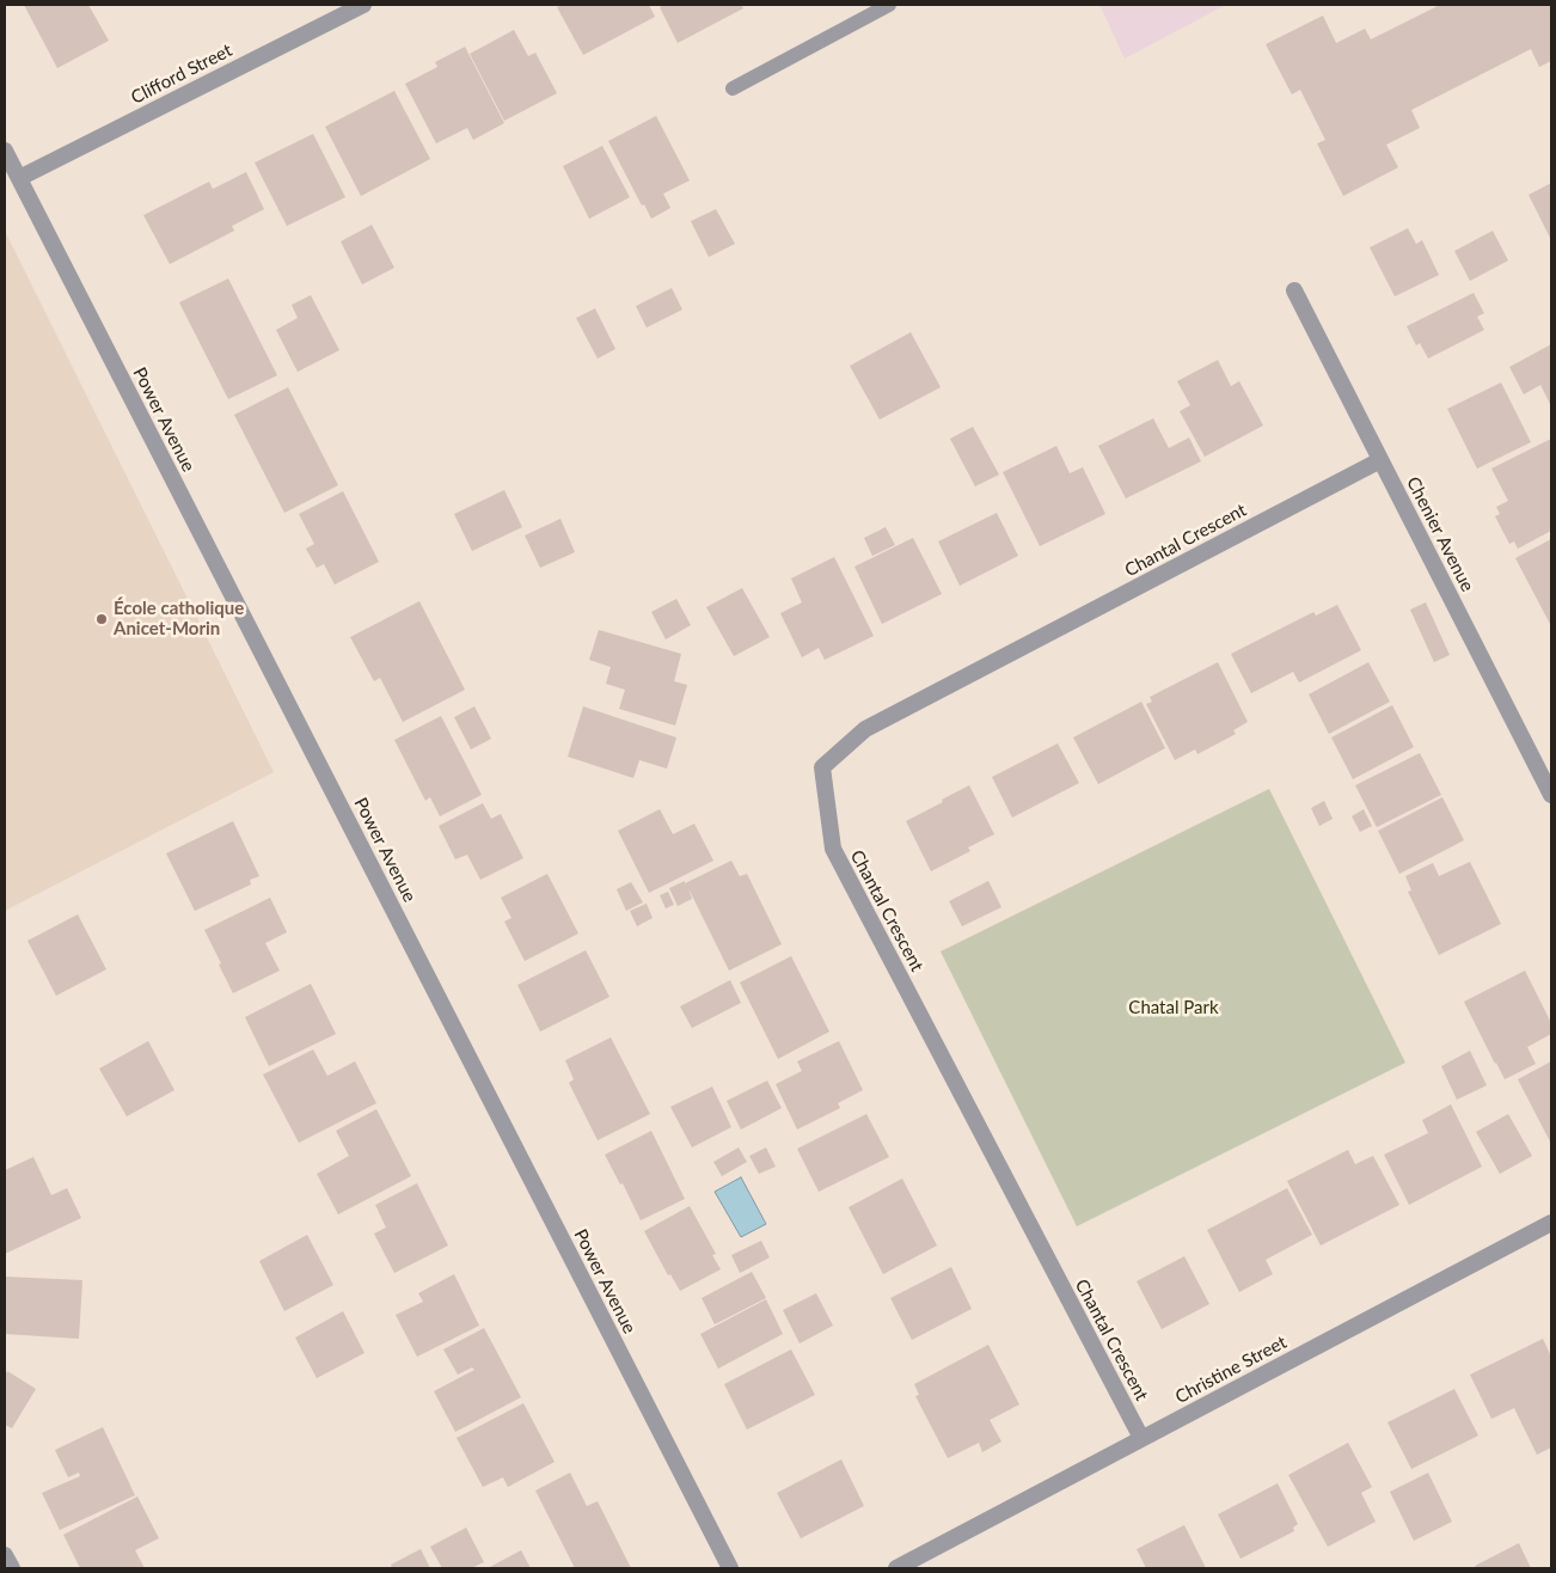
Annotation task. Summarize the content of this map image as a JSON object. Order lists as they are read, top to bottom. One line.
{"streets":{"street":["Clifford Street","Power Avenue","Chenier Avenue","Chantal Crescent","Christine Street"]},"crossings":[["Clifford Street","Power Avenue"],["Chenier Avenue","Chantal Crescent"],["Chantal Crescent","Christine Street"]],"parks":["Chatal Park"],"places":["École catholique Anicet-Morin"]}
